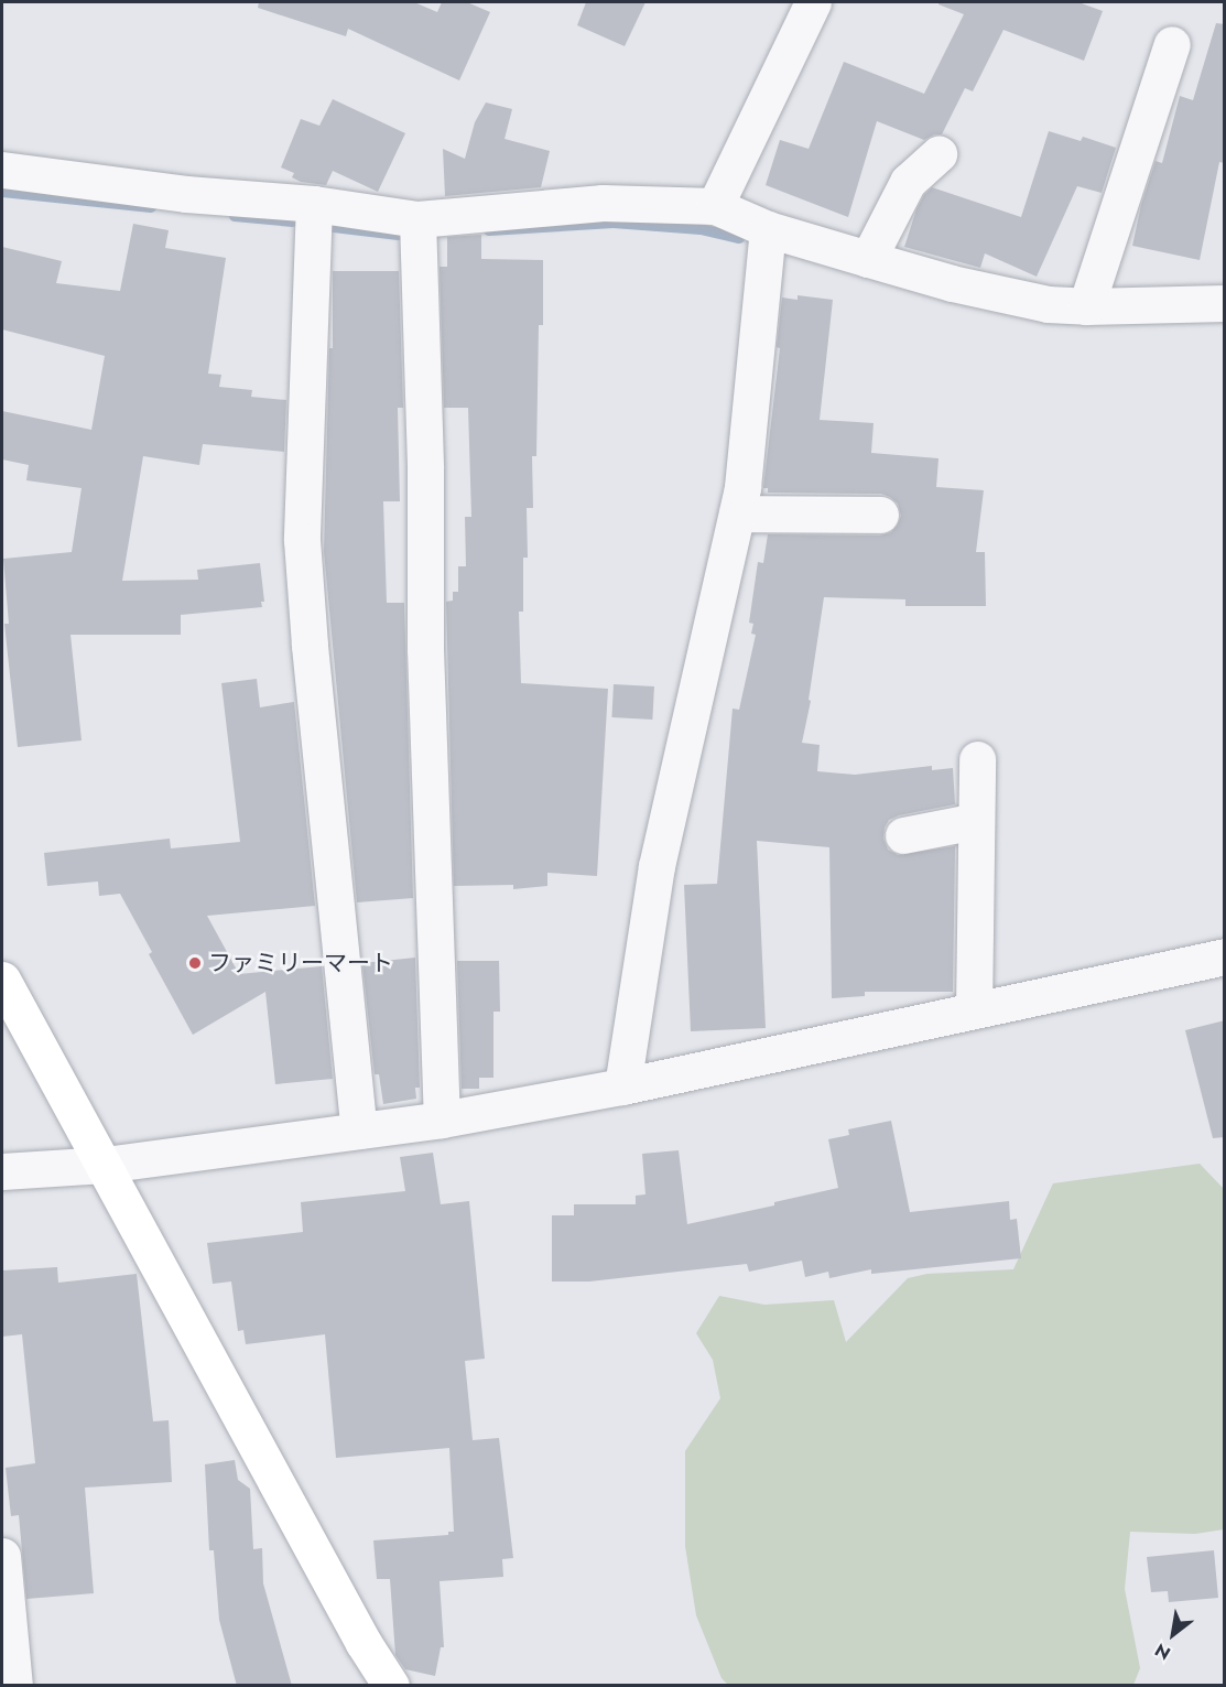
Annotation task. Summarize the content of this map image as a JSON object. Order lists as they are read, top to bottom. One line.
{"places":["ファミリーマート"],"north":"bottom left"}
